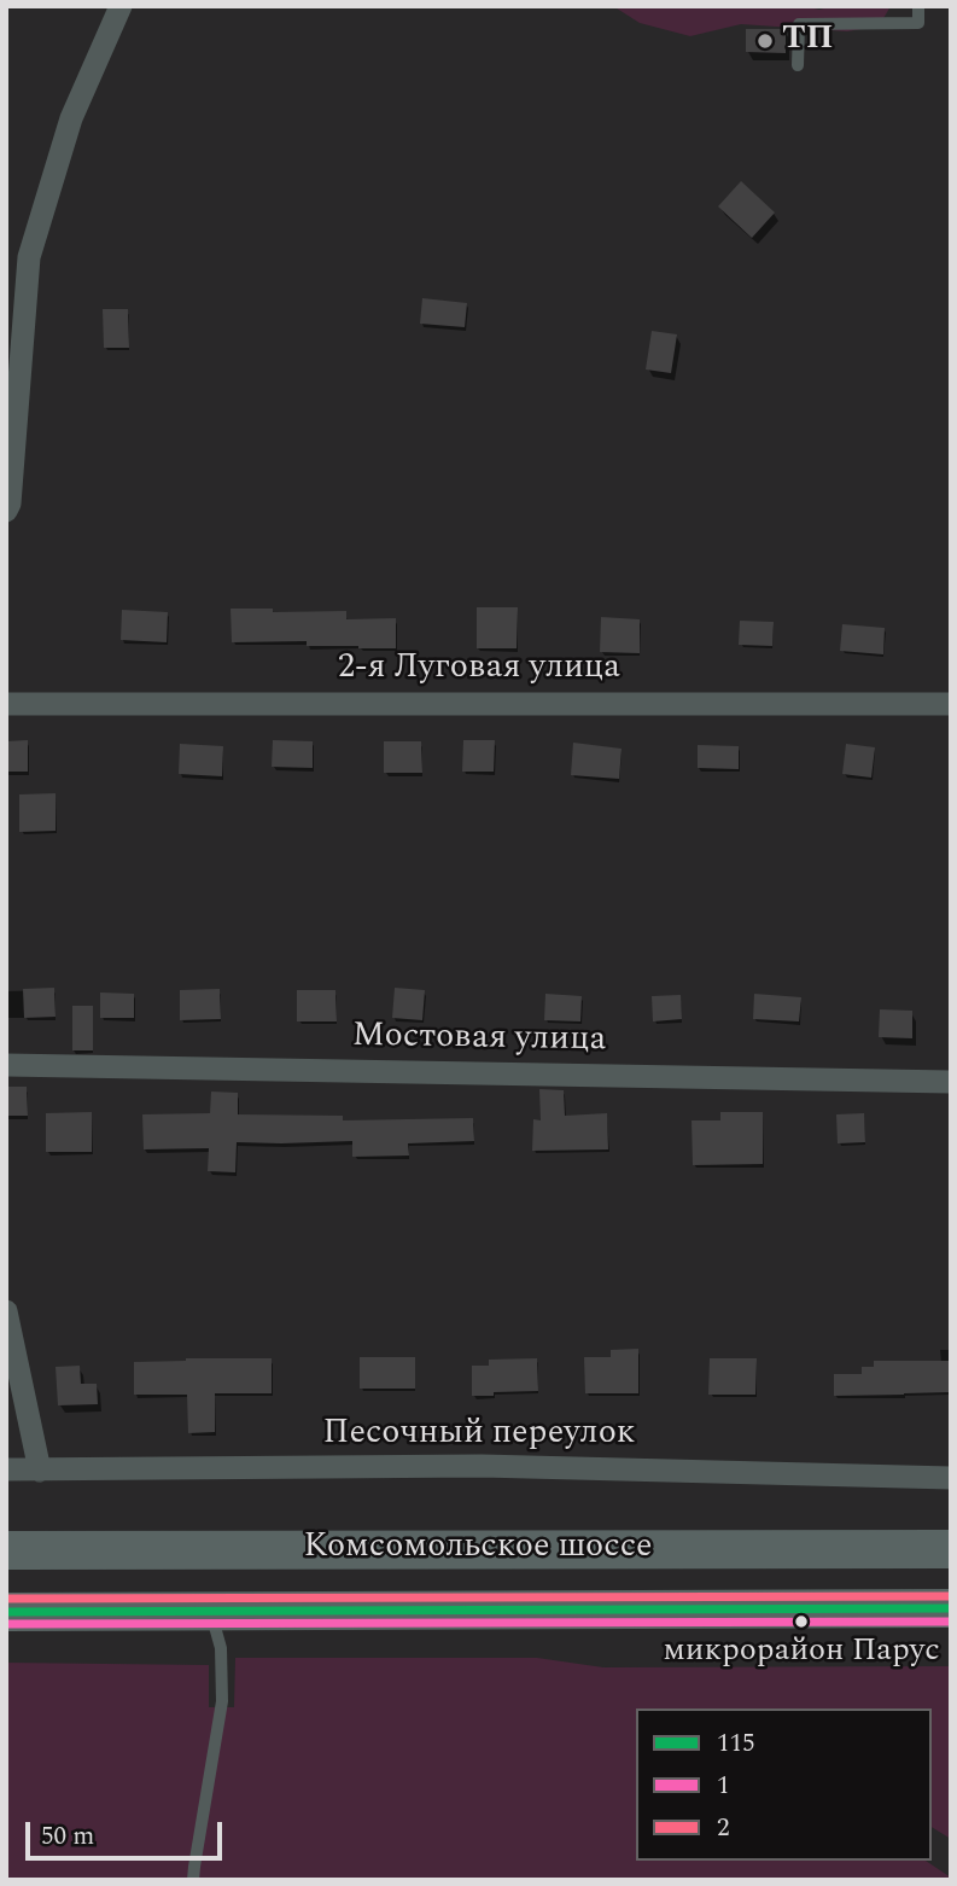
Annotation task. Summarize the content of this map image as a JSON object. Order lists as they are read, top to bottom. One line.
{"streets":{"main road":["Комсомольское шоссе"],"street":["2-я Луговая улица","Мостовая улица","Песочный переулок"]},"places":["ТП","микрорайон Парус"],"lines":["transit line 2","transit line 115","transit line 1"],"legend":["115","1","2"],"scale_bar":"50 m"}
